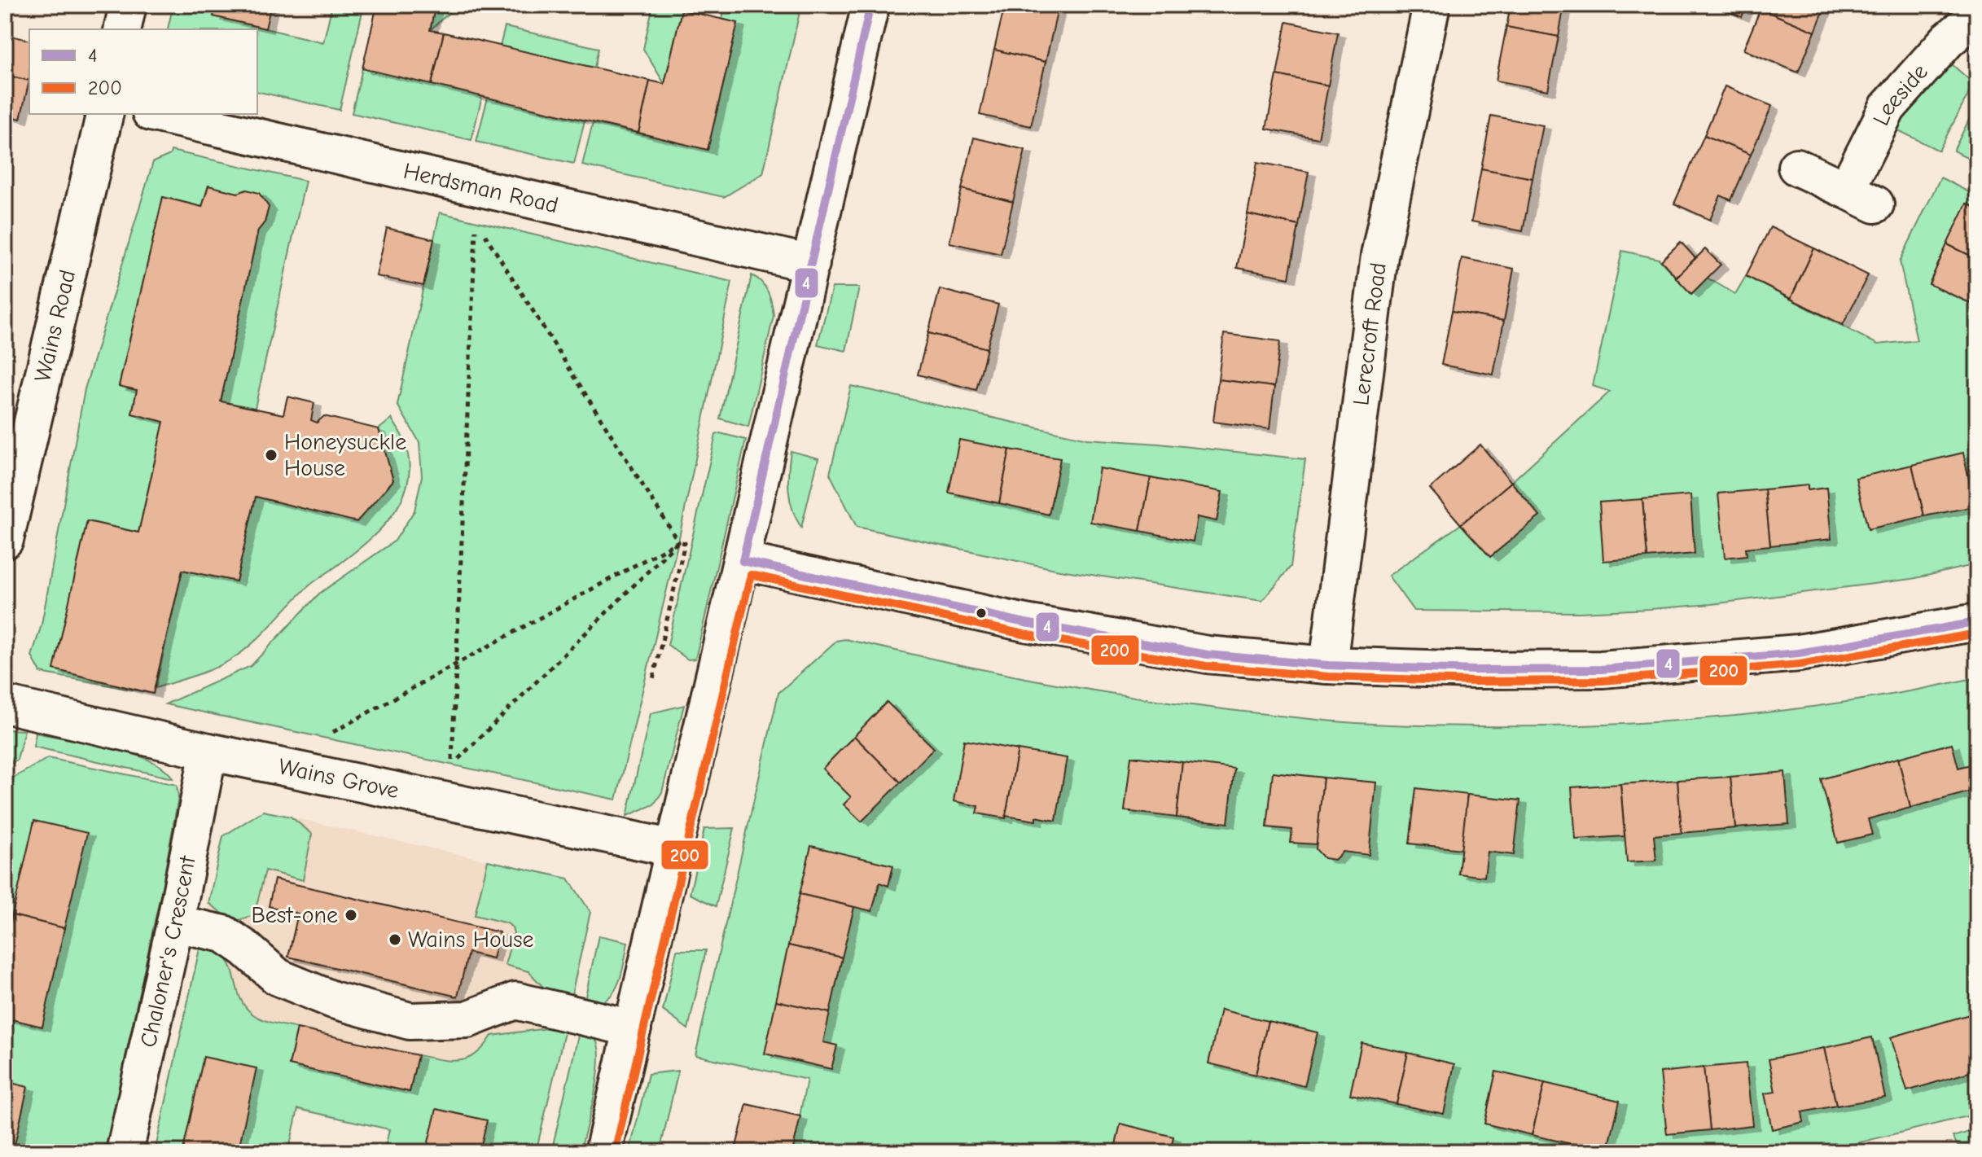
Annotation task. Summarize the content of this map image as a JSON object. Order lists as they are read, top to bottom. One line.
{"streets":{"street":["Leeside","Herdsman Road","Wains Road","Lerecroft Road","Wains Grove","Chaloner's Crescent"]},"crossings":[["Wains Grove","Chaloner's Crescent"]],"places":["Honeysuckle House","Best-one","Wains House"],"lines":["transit line 4","transit line 200"],"legend":["4","200"]}
